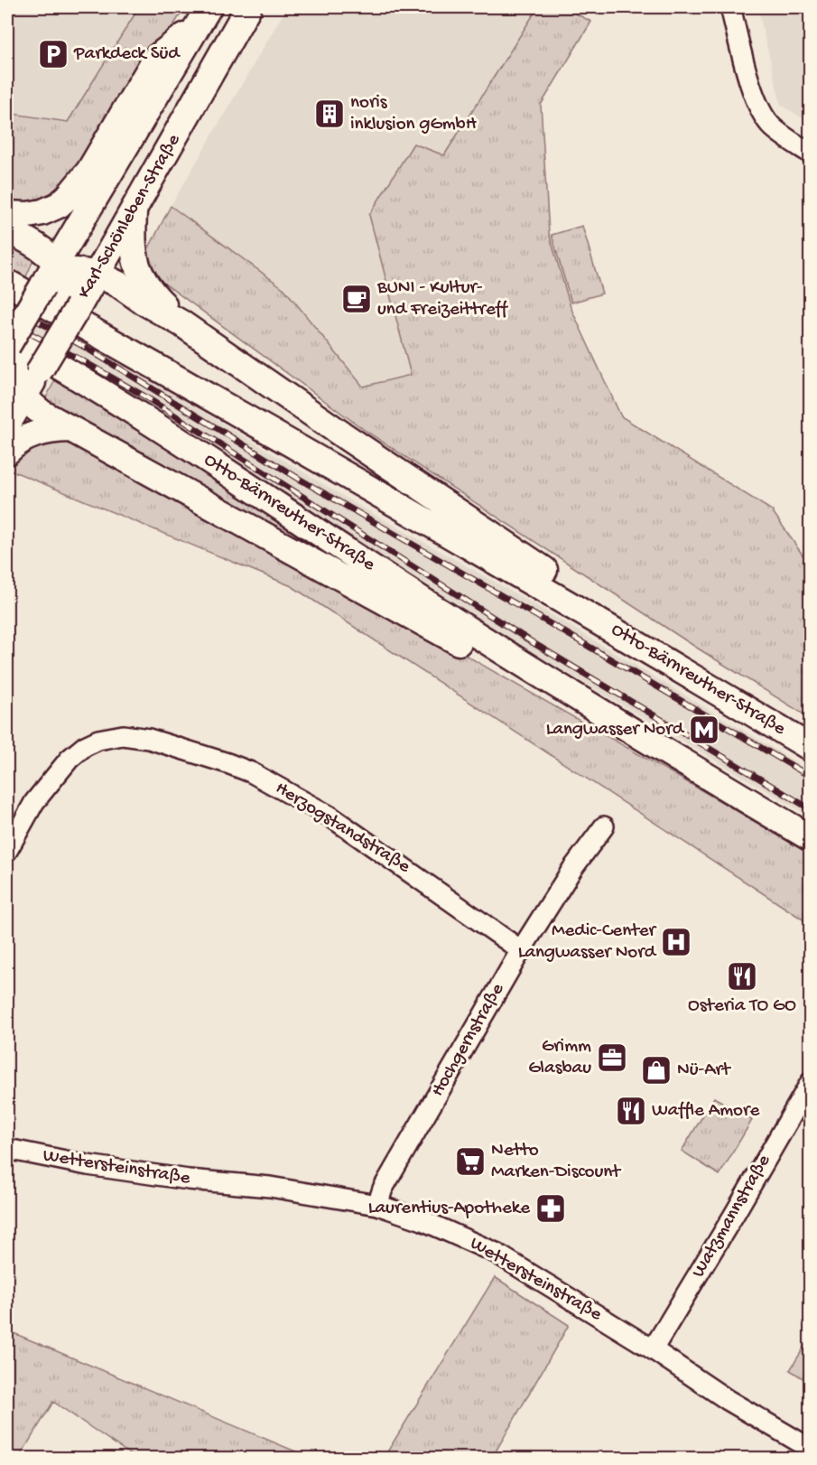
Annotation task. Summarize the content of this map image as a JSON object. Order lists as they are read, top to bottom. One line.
{"streets":{"main road":["Karl-Schönleben-Straße","Otto-Bärnreuther-Straße"],"street":["Herzogstandstraße","Hochgernstraße","Wettersteinstraße","Watzmannstraße"]},"crossings":[["Karl-Schönleben-Straße","Otto-Bärnreuther-Straße"],["Herzogstandstraße","Hochgernstraße"],["Hochgernstraße","Wettersteinstraße"],["Wettersteinstraße","Watzmannstraße"]],"places":{"parking":["Parkdeck Süd"],"building":["noris inklusion gGmbH"],"cafe":["BUNI - Kultur- und Freizeittreff"],"metro station":["Langwasser Nord"],"hospital":["Medic-Center Langwasser Nord"],"restaurant":["Osteria TO GO","Waffle Amore"],"office":["Grimm Glasbau"],"shop":["Nü-Art"],"supermarket":["Netto Marken-Discount"],"pharmacy":["Laurentius-Apotheke"]}}
